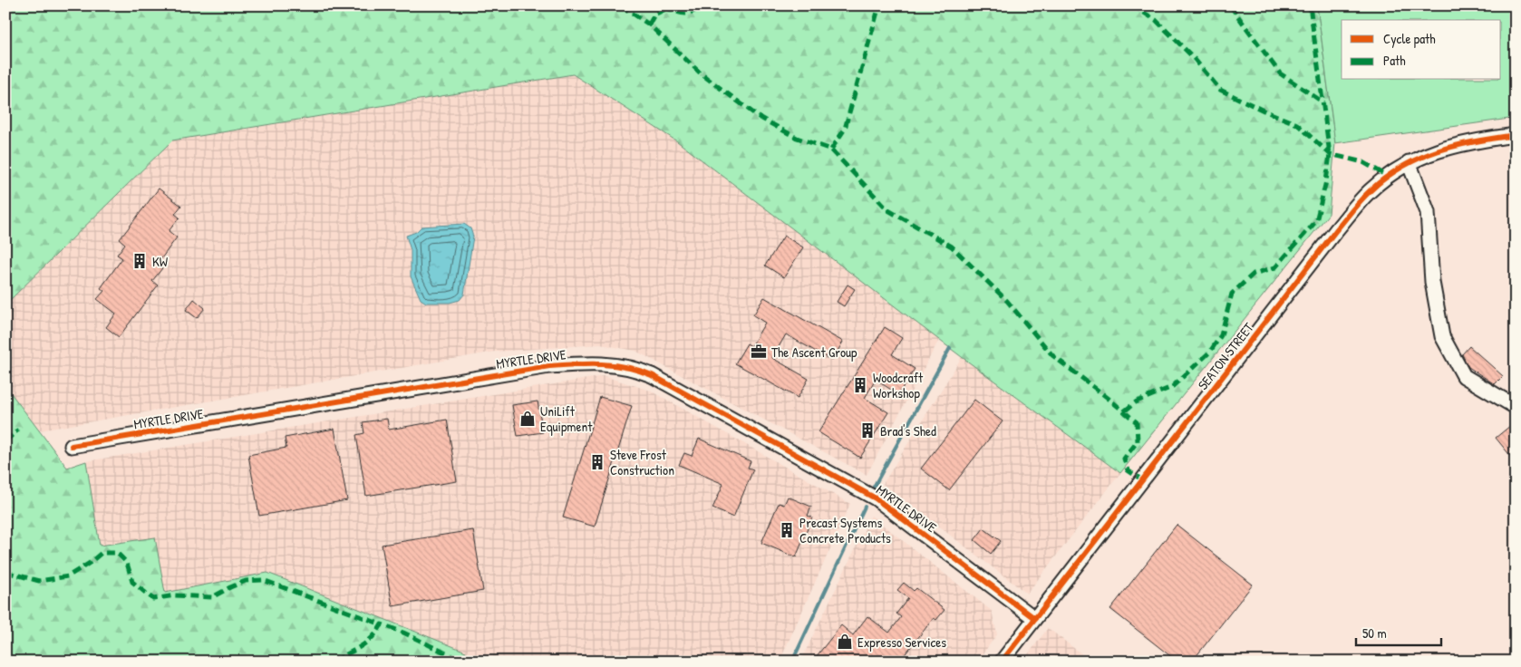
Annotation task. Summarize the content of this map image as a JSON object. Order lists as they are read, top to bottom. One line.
{"streets":{"street":["SEATON STREET","MYRTLE DRIVE"]},"crossings":[["SEATON STREET","MYRTLE DRIVE"]],"places":{"building":["KW","Woodcraft Workshop","Brad's Shed","Steve Frost Construction","Precast Systems Concrete Products"],"office":["The Ascent Group"],"shop":["UniLift Equipment","Expresso Services"]},"legend":["Cycle path","Path"],"scale_bar":"50 m"}
